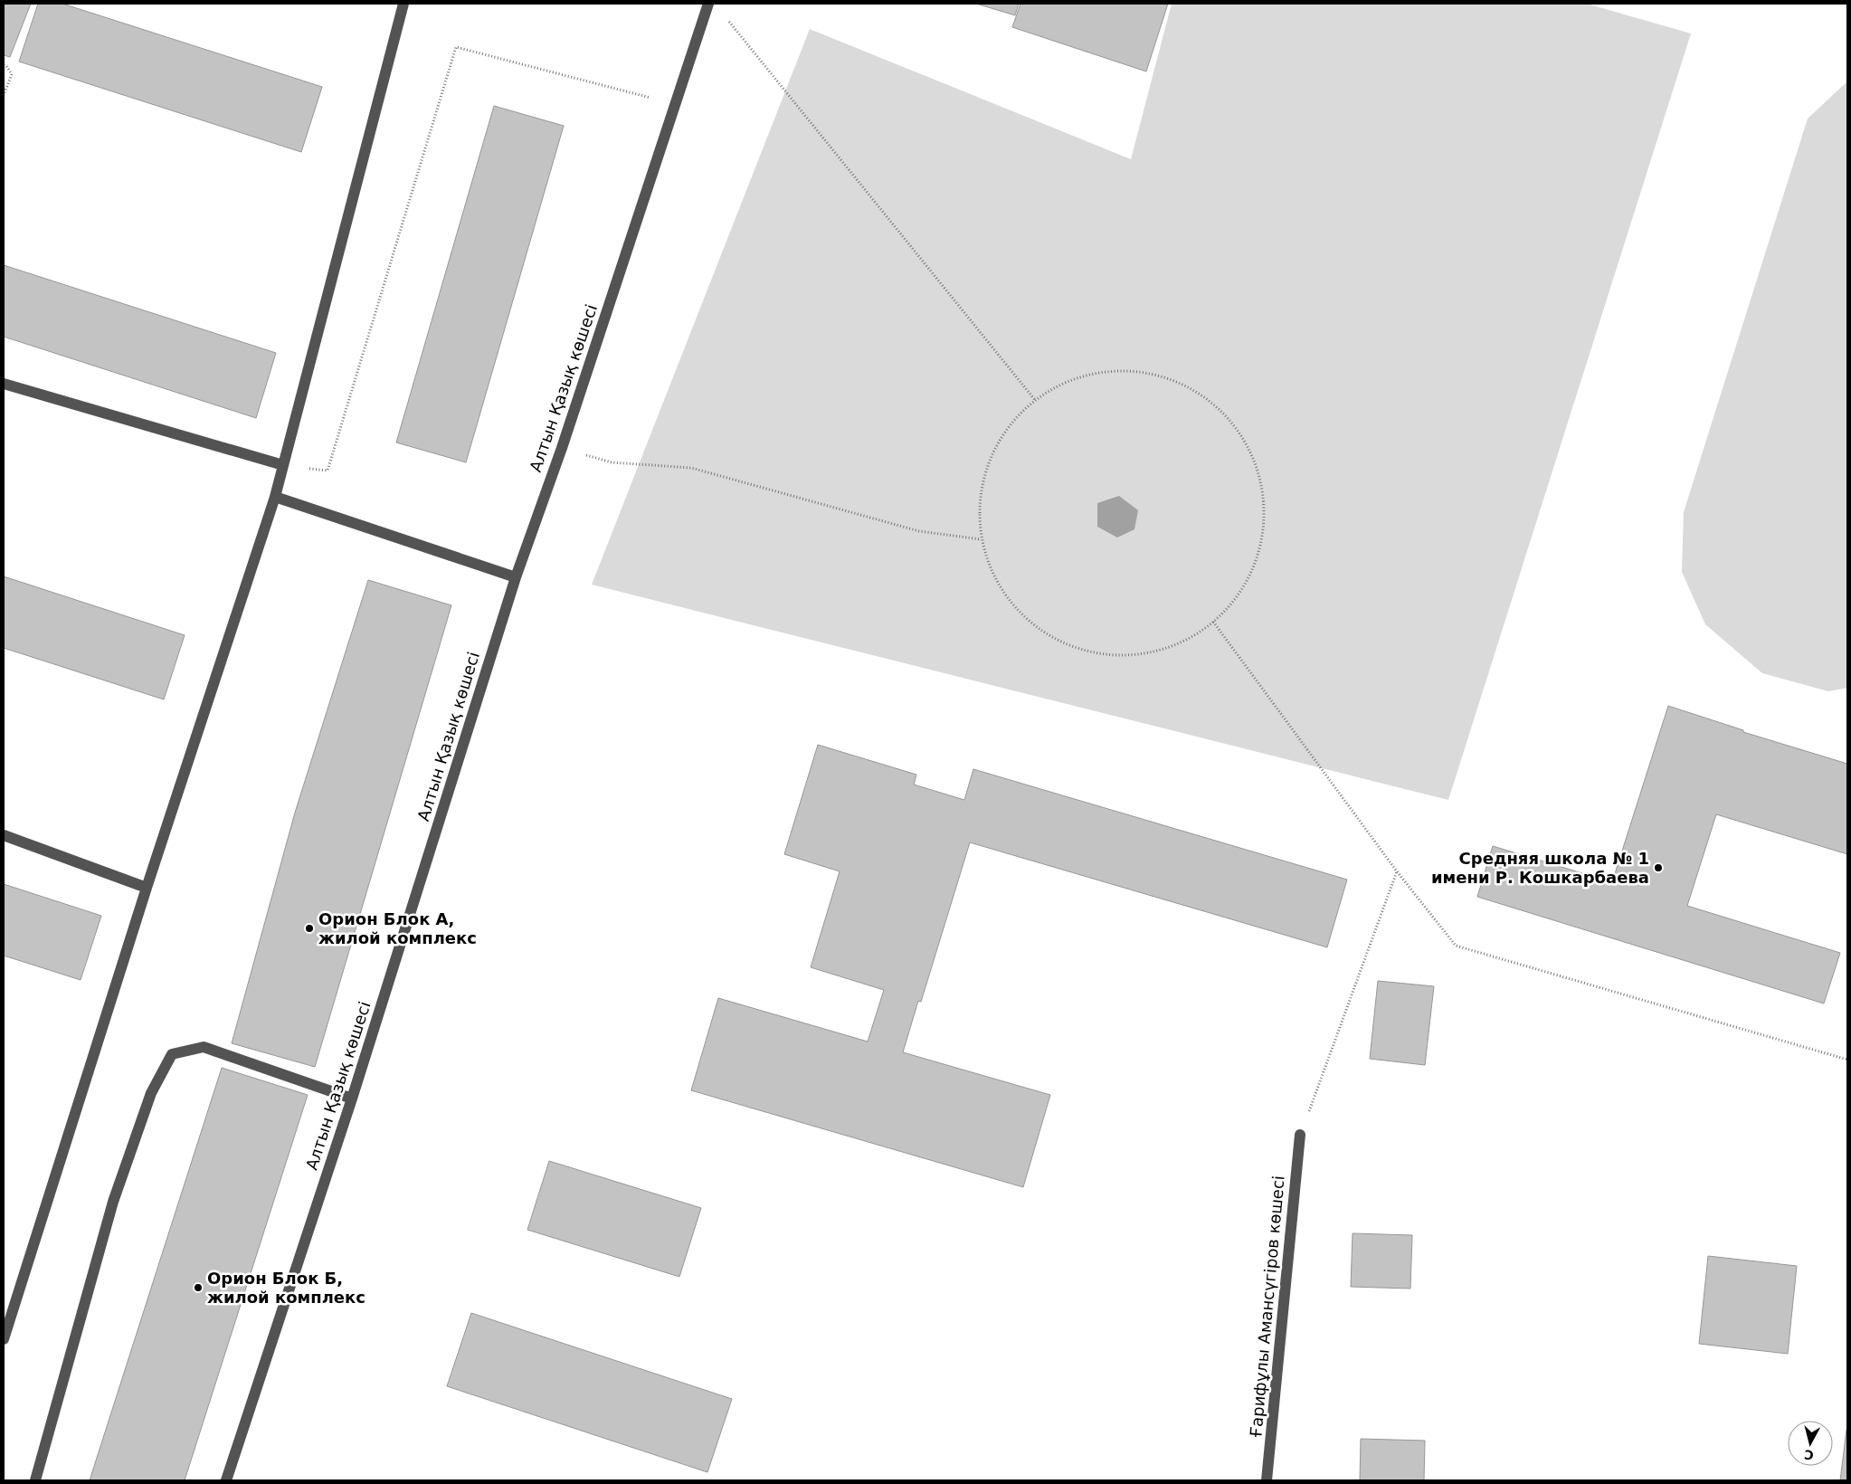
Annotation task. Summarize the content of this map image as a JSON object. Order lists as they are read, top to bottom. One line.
{"streets":{"street":["Алтын Қазық көшесі","Ғарифұлы Амансүгіров көшесі"]},"places":["Средняя школа № 1 имени Р. Кошкарбаева","Орион Блок А, жилой комплекс","Орион Блок Б, жилой комплекс"],"north":"bottom"}
